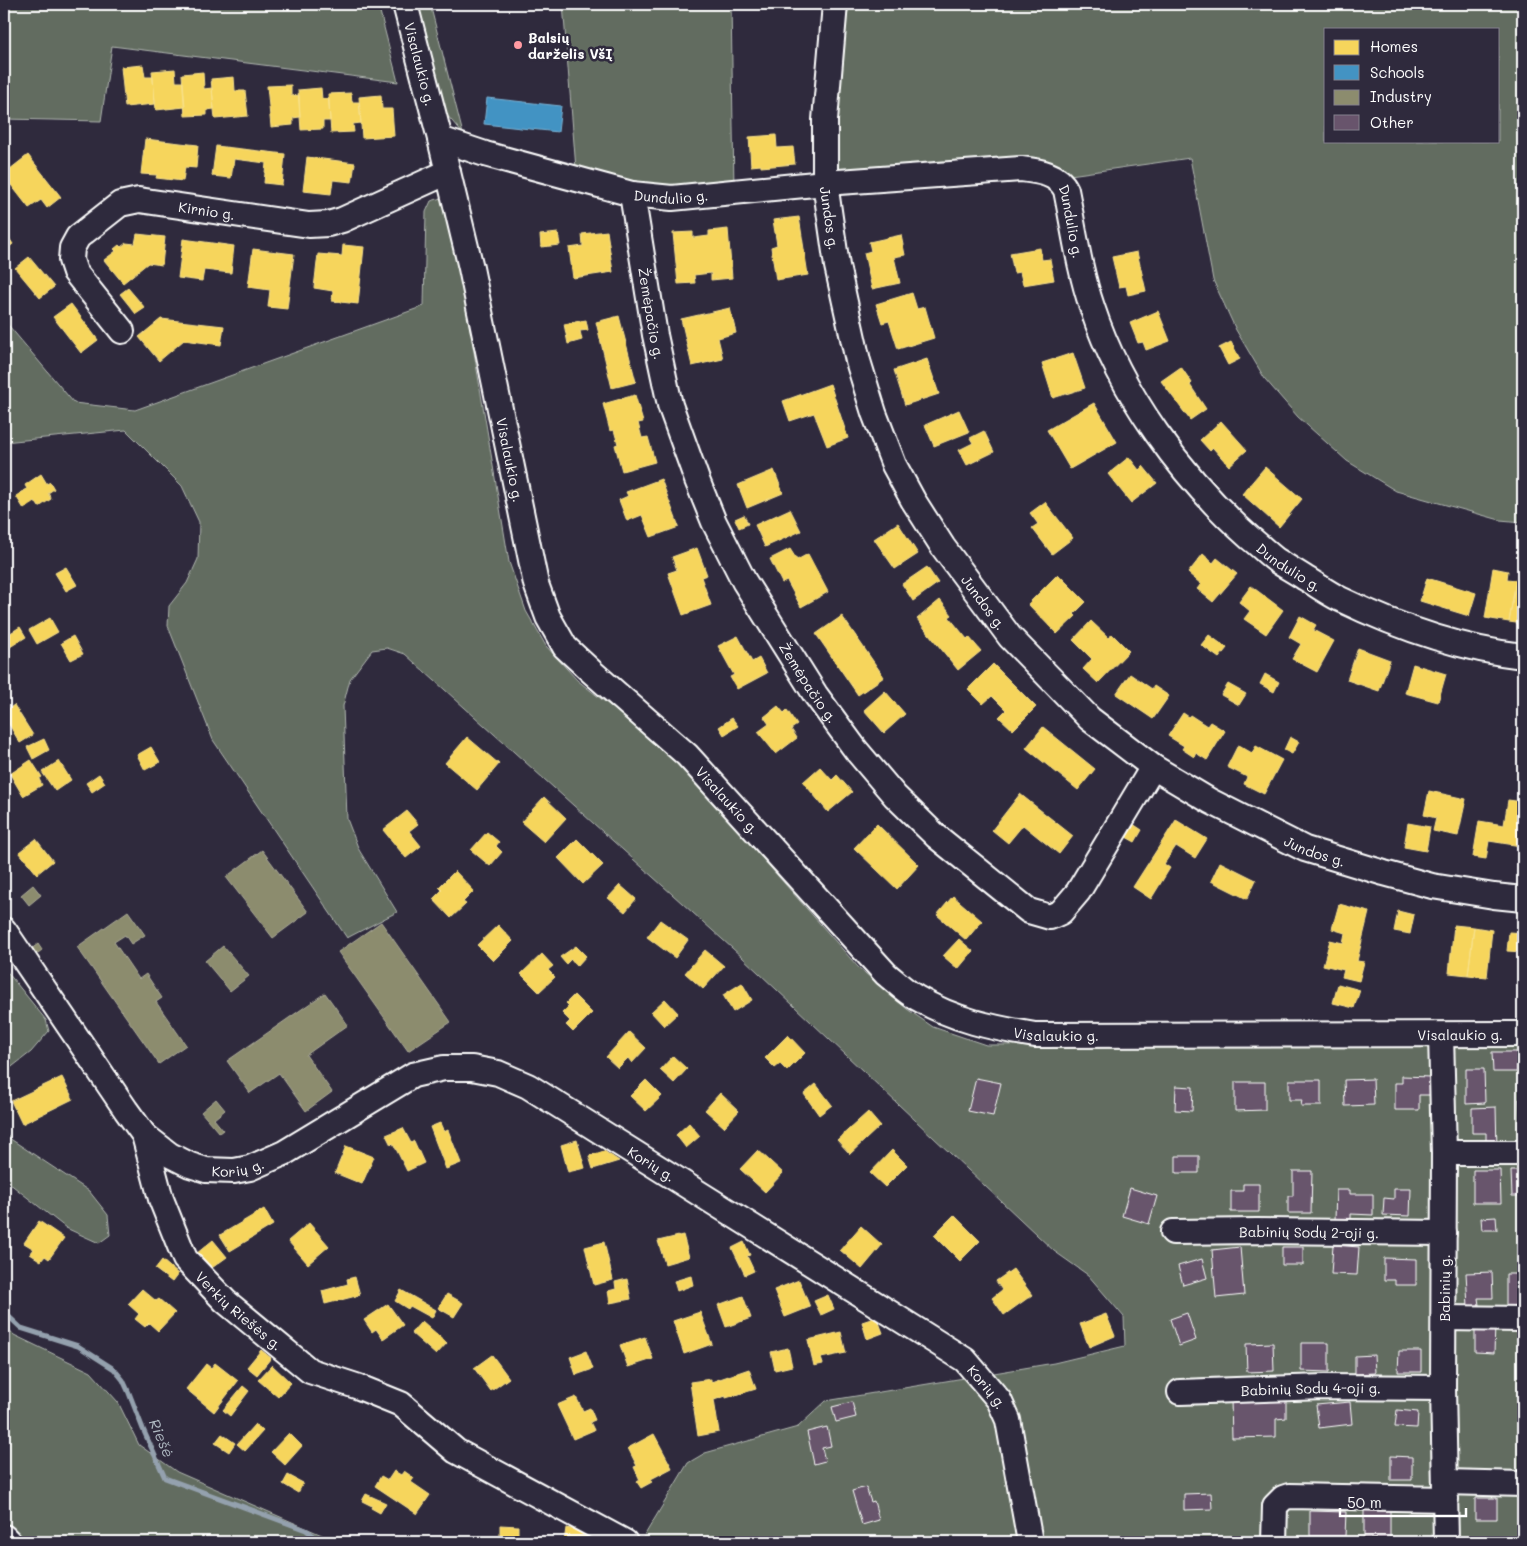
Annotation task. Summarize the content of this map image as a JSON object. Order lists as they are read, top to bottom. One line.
{"streets":{"street":["Visalaukio g.","Dundulio g.","Kirnio g.","Jundos g.","Žemėpačio g.","Korių g.","Babinių Sodų 2-oji g.","Babinių g.","Verkių Riešės g.","Babinių Sodų 4-oji g."]},"crossings":[["Visalaukio g.","Dundulio g."],["Visalaukio g.","Kirnio g."],["Visalaukio g.","Babinių g."],["Dundulio g.","Jundos g."],["Dundulio g.","Žemėpačio g."],["Jundos g.","Žemėpačio g."],["Korių g.","Verkių Riešės g."],["Babinių Sodų 2-oji g.","Babinių g."],["Babinių g.","Babinių Sodų 4-oji g."]],"water":["Riešė"],"places":["Balsių darželis VšĮ"],"legend":["Homes","Schools","Industry","Other"],"scale_bar":"50 m"}
